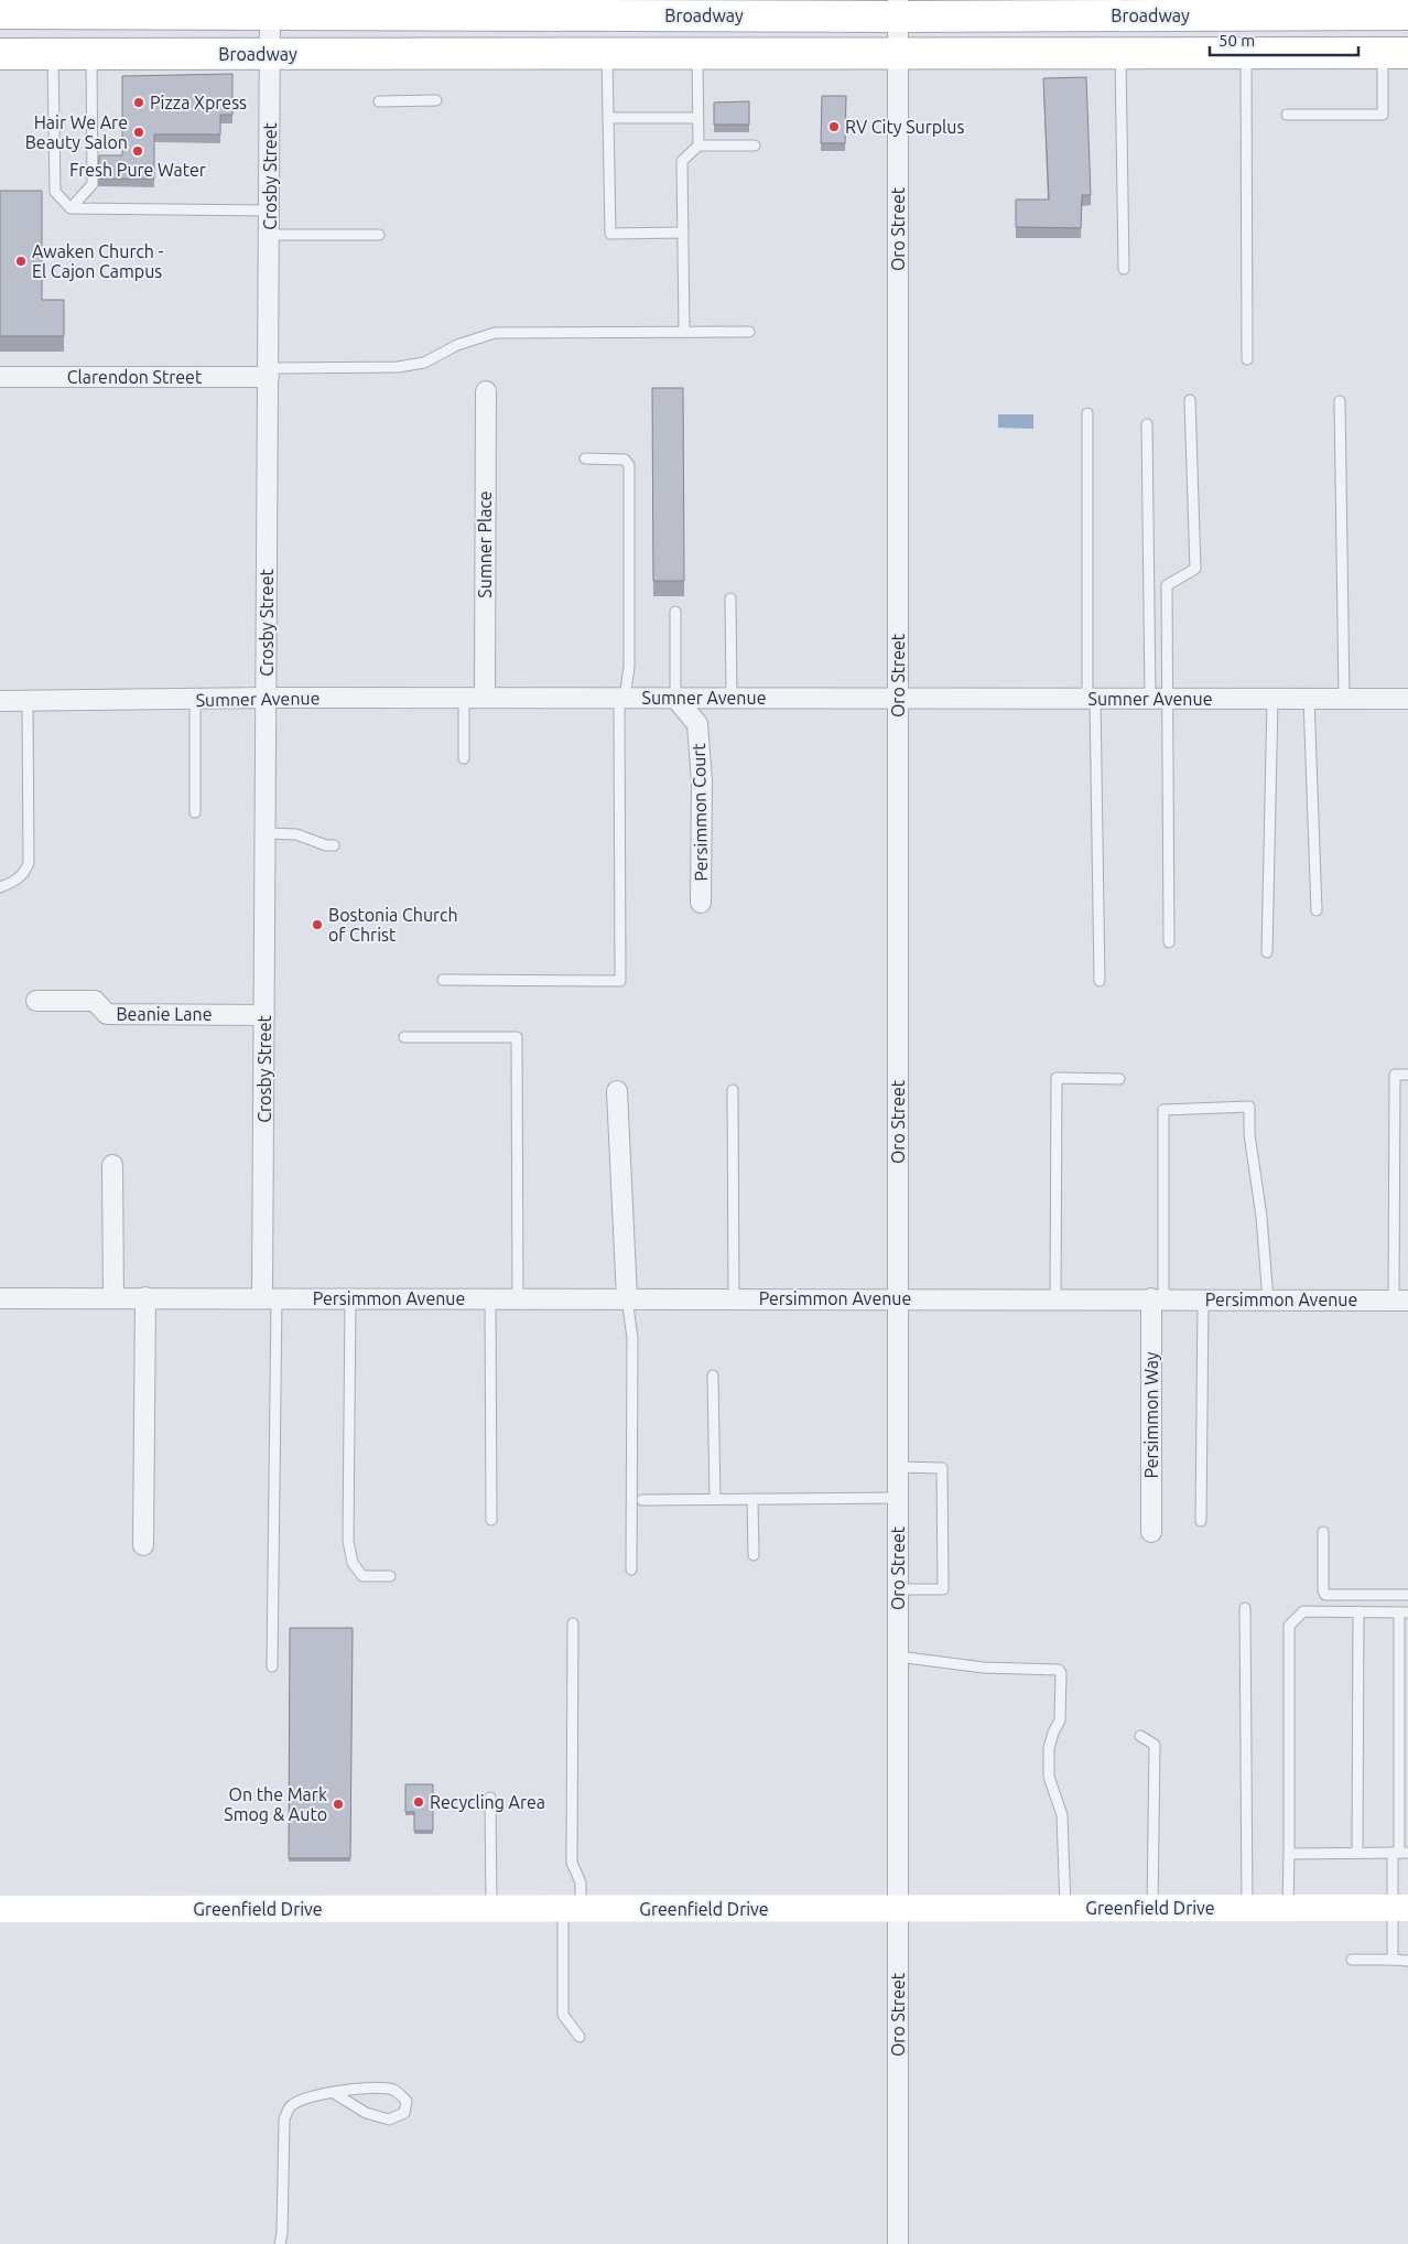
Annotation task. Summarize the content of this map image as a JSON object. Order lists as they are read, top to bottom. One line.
{"streets":{"main road":["Broadway","Greenfield Drive"],"street":["Crosby Street","Oro Street","Clarendon Street","Sumner Place","Sumner Avenue","Persimmon Court","Beanie Lane","Persimmon Avenue","Persimmon Way"]},"crossings":[["Broadway","Crosby Street"],["Broadway","Oro Street"],["Crosby Street","Clarendon Street"],["Crosby Street","Sumner Avenue"],["Crosby Street","Beanie Lane"],["Crosby Street","Persimmon Avenue"],["Oro Street","Sumner Avenue"],["Oro Street","Persimmon Avenue"],["Oro Street","Greenfield Drive"],["Sumner Place","Sumner Avenue"],["Sumner Avenue","Persimmon Court"],["Persimmon Avenue","Persimmon Way"]],"places":["Pizza Xpress","RV City Surplus","Hair We Are Beauty Salon","Fresh Pure Water","Awaken Church - El Cajon Campus","Bostonia Church of Christ","Recycling Area","On the Mark Smog & Auto"],"scale_bar":"50 m"}
